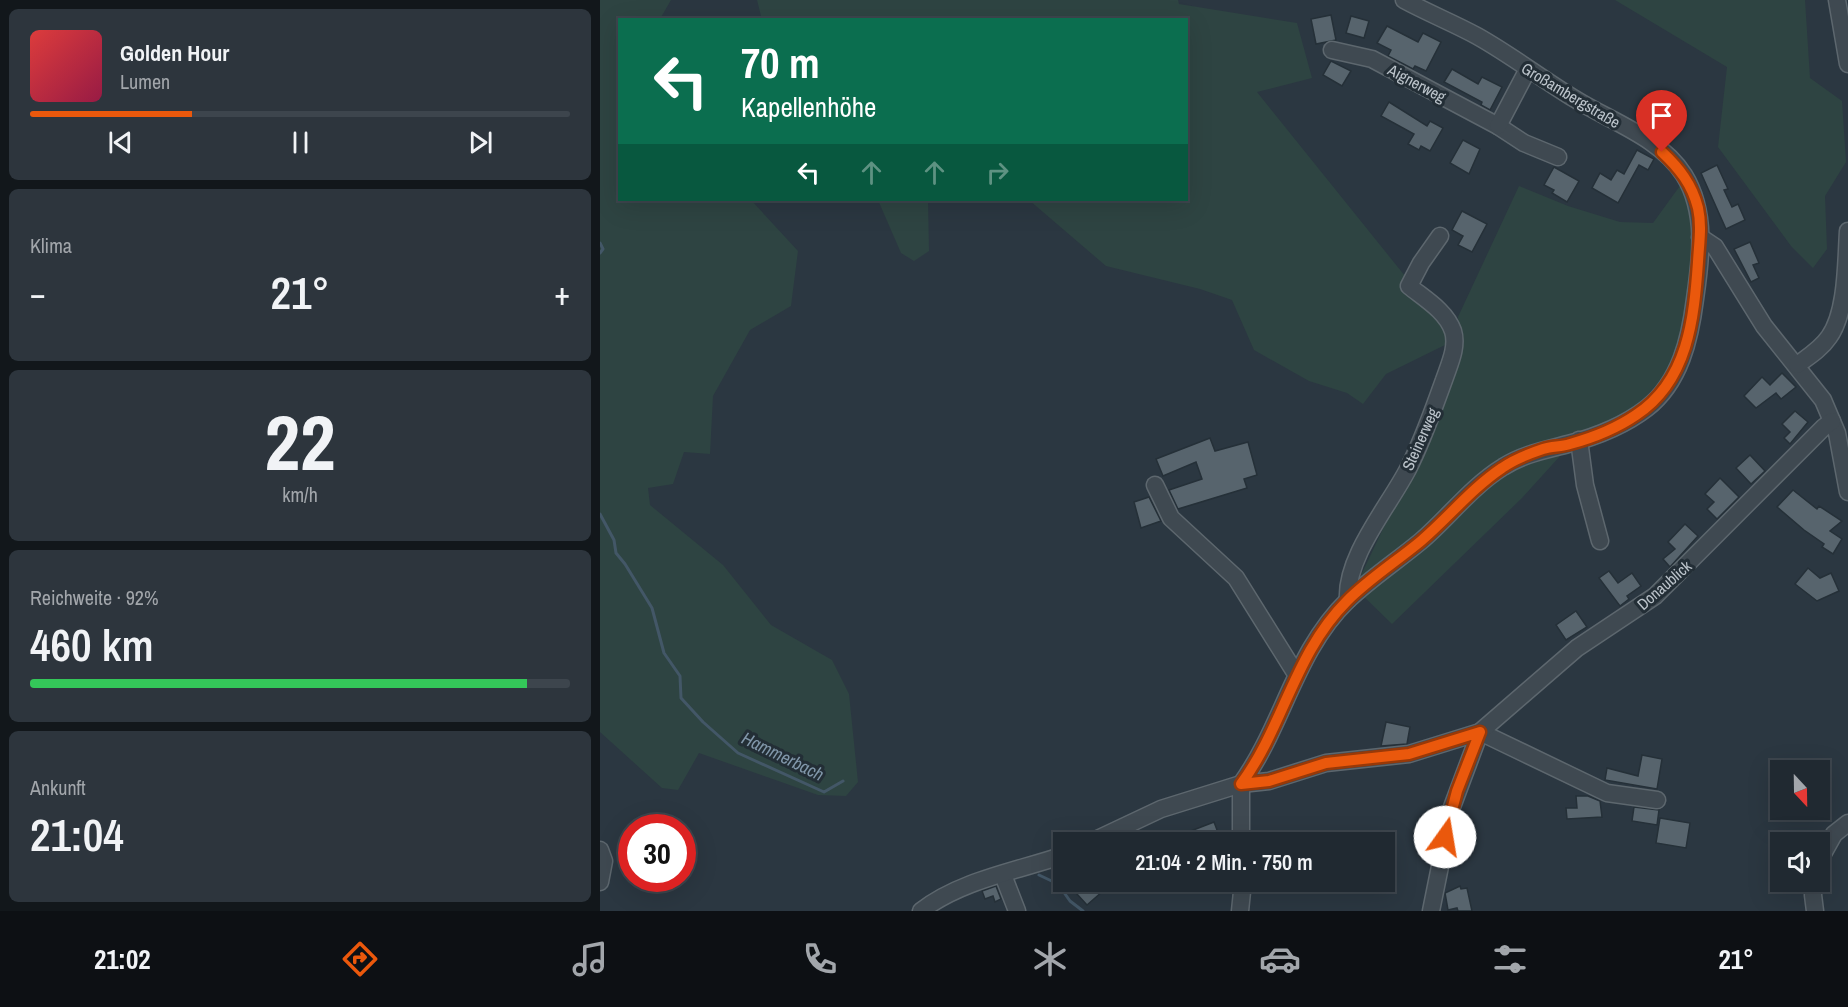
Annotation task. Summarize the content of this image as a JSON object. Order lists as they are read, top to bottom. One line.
{"streets":{"street":["Aignerweg","Großambergstraße","Steinerweg","Donaublick"]},"crossings":[["Großambergstraße","Steinerweg"]],"water":["Hammerbach"],"north":"bottom","page":{"turn":["70 m","Kapellenhöhe"],"song":["Golden Hour","Lumen"],"tile":["Klima",["22","km/h"],["Reichweite · 92%","460 km"],["Ankunft","21:04"]],"heat":["−","21°","+"],"limit":"30","trip":"21:04 · 2 Min. · 750 m","tabs":["21:02","21°"]}}
